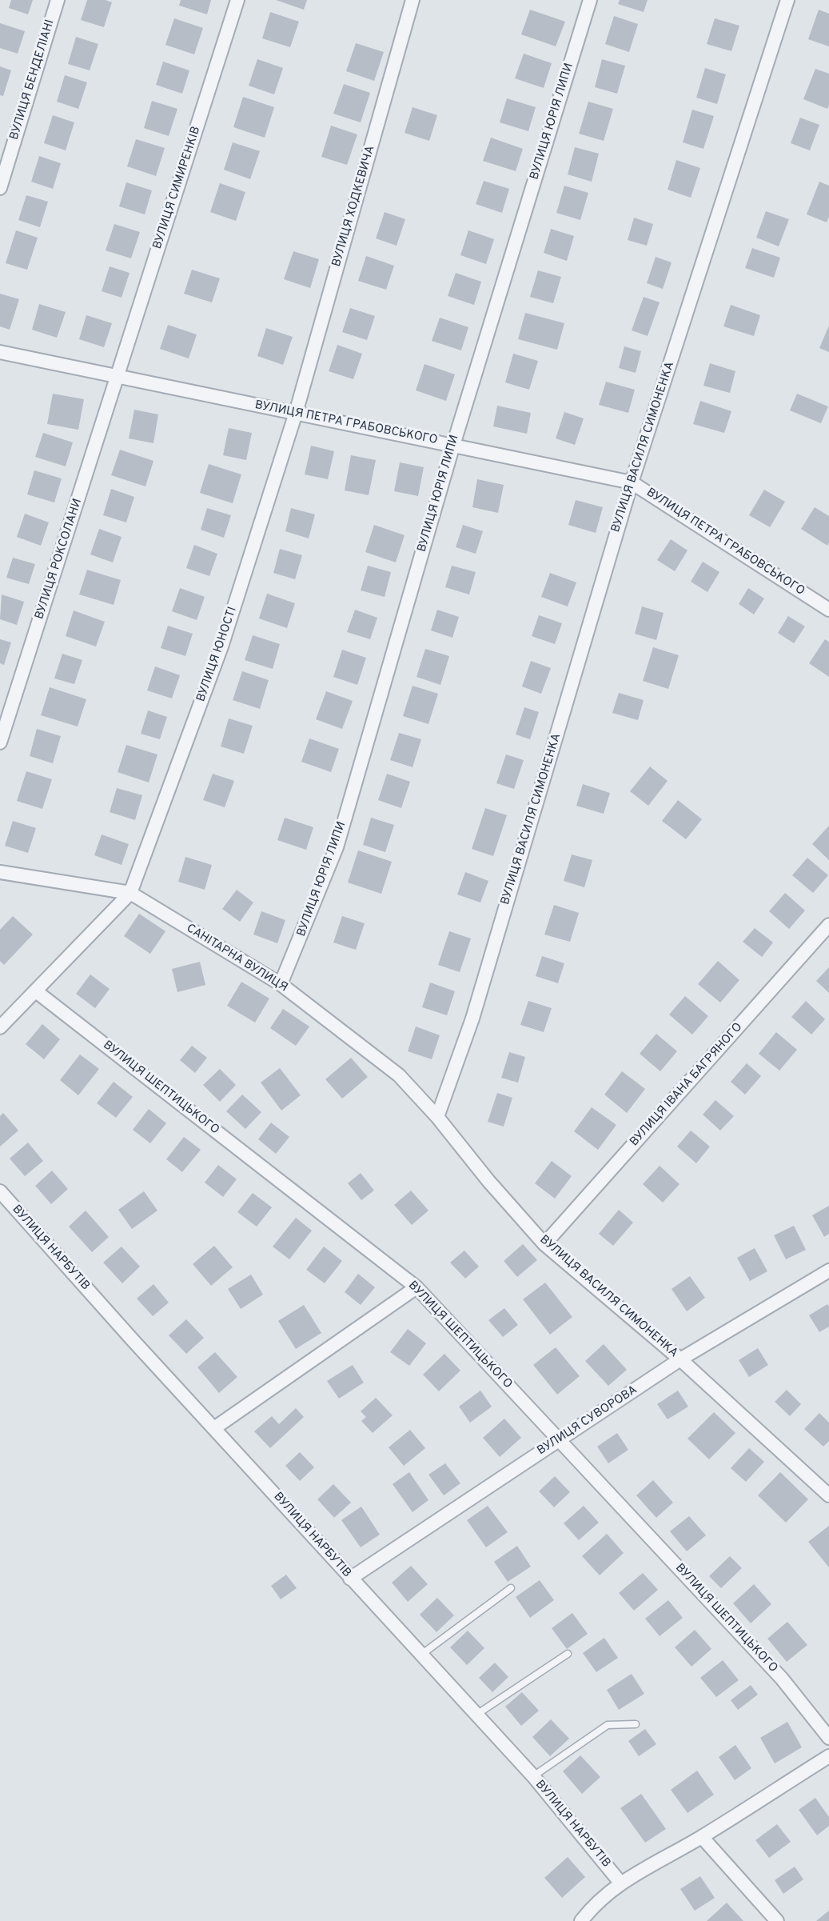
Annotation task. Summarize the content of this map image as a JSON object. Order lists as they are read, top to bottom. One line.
{"streets":{"street":["ВУЛИЦЯ БЕНДЕЛІАНІ","ВУЛИЦЯ ЮРІЯ ЛИПИ","ВУЛИЦЯ СИМИРЕНКІВ","ВУЛИЦЯ ХОДКЕВИЧА","ВУЛИЦЯ ПЕТРА ГРАБОВСЬКОГО","ВУЛИЦЯ ВАСИЛЯ СИМОНЕНКА","ВУЛИЦЯ РОКСОЛАНИ","ВУЛИЦЯ ЮНОСТІ","САНІТАРНА ВУЛИЦЯ","ВУЛИЦЯ ІВАНА БАГРЯНОГО","ВУЛИЦЯ ШЕПТИЦЬКОГО","ВУЛИЦЯ НАРБУТІВ","ВУЛИЦЯ СУВОРОВА"]},"crossings":[["ВУЛИЦЯ ЮРІЯ ЛИПИ","ВУЛИЦЯ ПЕТРА ГРАБОВСЬКОГО"],["ВУЛИЦЯ ЮРІЯ ЛИПИ","САНІТАРНА ВУЛИЦЯ"],["ВУЛИЦЯ СИМИРЕНКІВ","ВУЛИЦЯ ПЕТРА ГРАБОВСЬКОГО"],["ВУЛИЦЯ СИМИРЕНКІВ","ВУЛИЦЯ РОКСОЛАНИ"],["ВУЛИЦЯ ХОДКЕВИЧА","ВУЛИЦЯ ПЕТРА ГРАБОВСЬКОГО"],["ВУЛИЦЯ ХОДКЕВИЧА","ВУЛИЦЯ ЮНОСТІ"],["ВУЛИЦЯ ПЕТРА ГРАБОВСЬКОГО","ВУЛИЦЯ ВАСИЛЯ СИМОНЕНКА"],["ВУЛИЦЯ ПЕТРА ГРАБОВСЬКОГО","ВУЛИЦЯ РОКСОЛАНИ"],["ВУЛИЦЯ ПЕТРА ГРАБОВСЬКОГО","ВУЛИЦЯ ЮНОСТІ"],["ВУЛИЦЯ ВАСИЛЯ СИМОНЕНКА","САНІТАРНА ВУЛИЦЯ"],["ВУЛИЦЯ ВАСИЛЯ СИМОНЕНКА","ВУЛИЦЯ ІВАНА БАГРЯНОГО"],["ВУЛИЦЯ ВАСИЛЯ СИМОНЕНКА","ВУЛИЦЯ СУВОРОВА"],["ВУЛИЦЯ ЮНОСТІ","САНІТАРНА ВУЛИЦЯ"],["ВУЛИЦЯ ШЕПТИЦЬКОГО","ВУЛИЦЯ СУВОРОВА"],["ВУЛИЦЯ НАРБУТІВ","ВУЛИЦЯ СУВОРОВА"]]}
